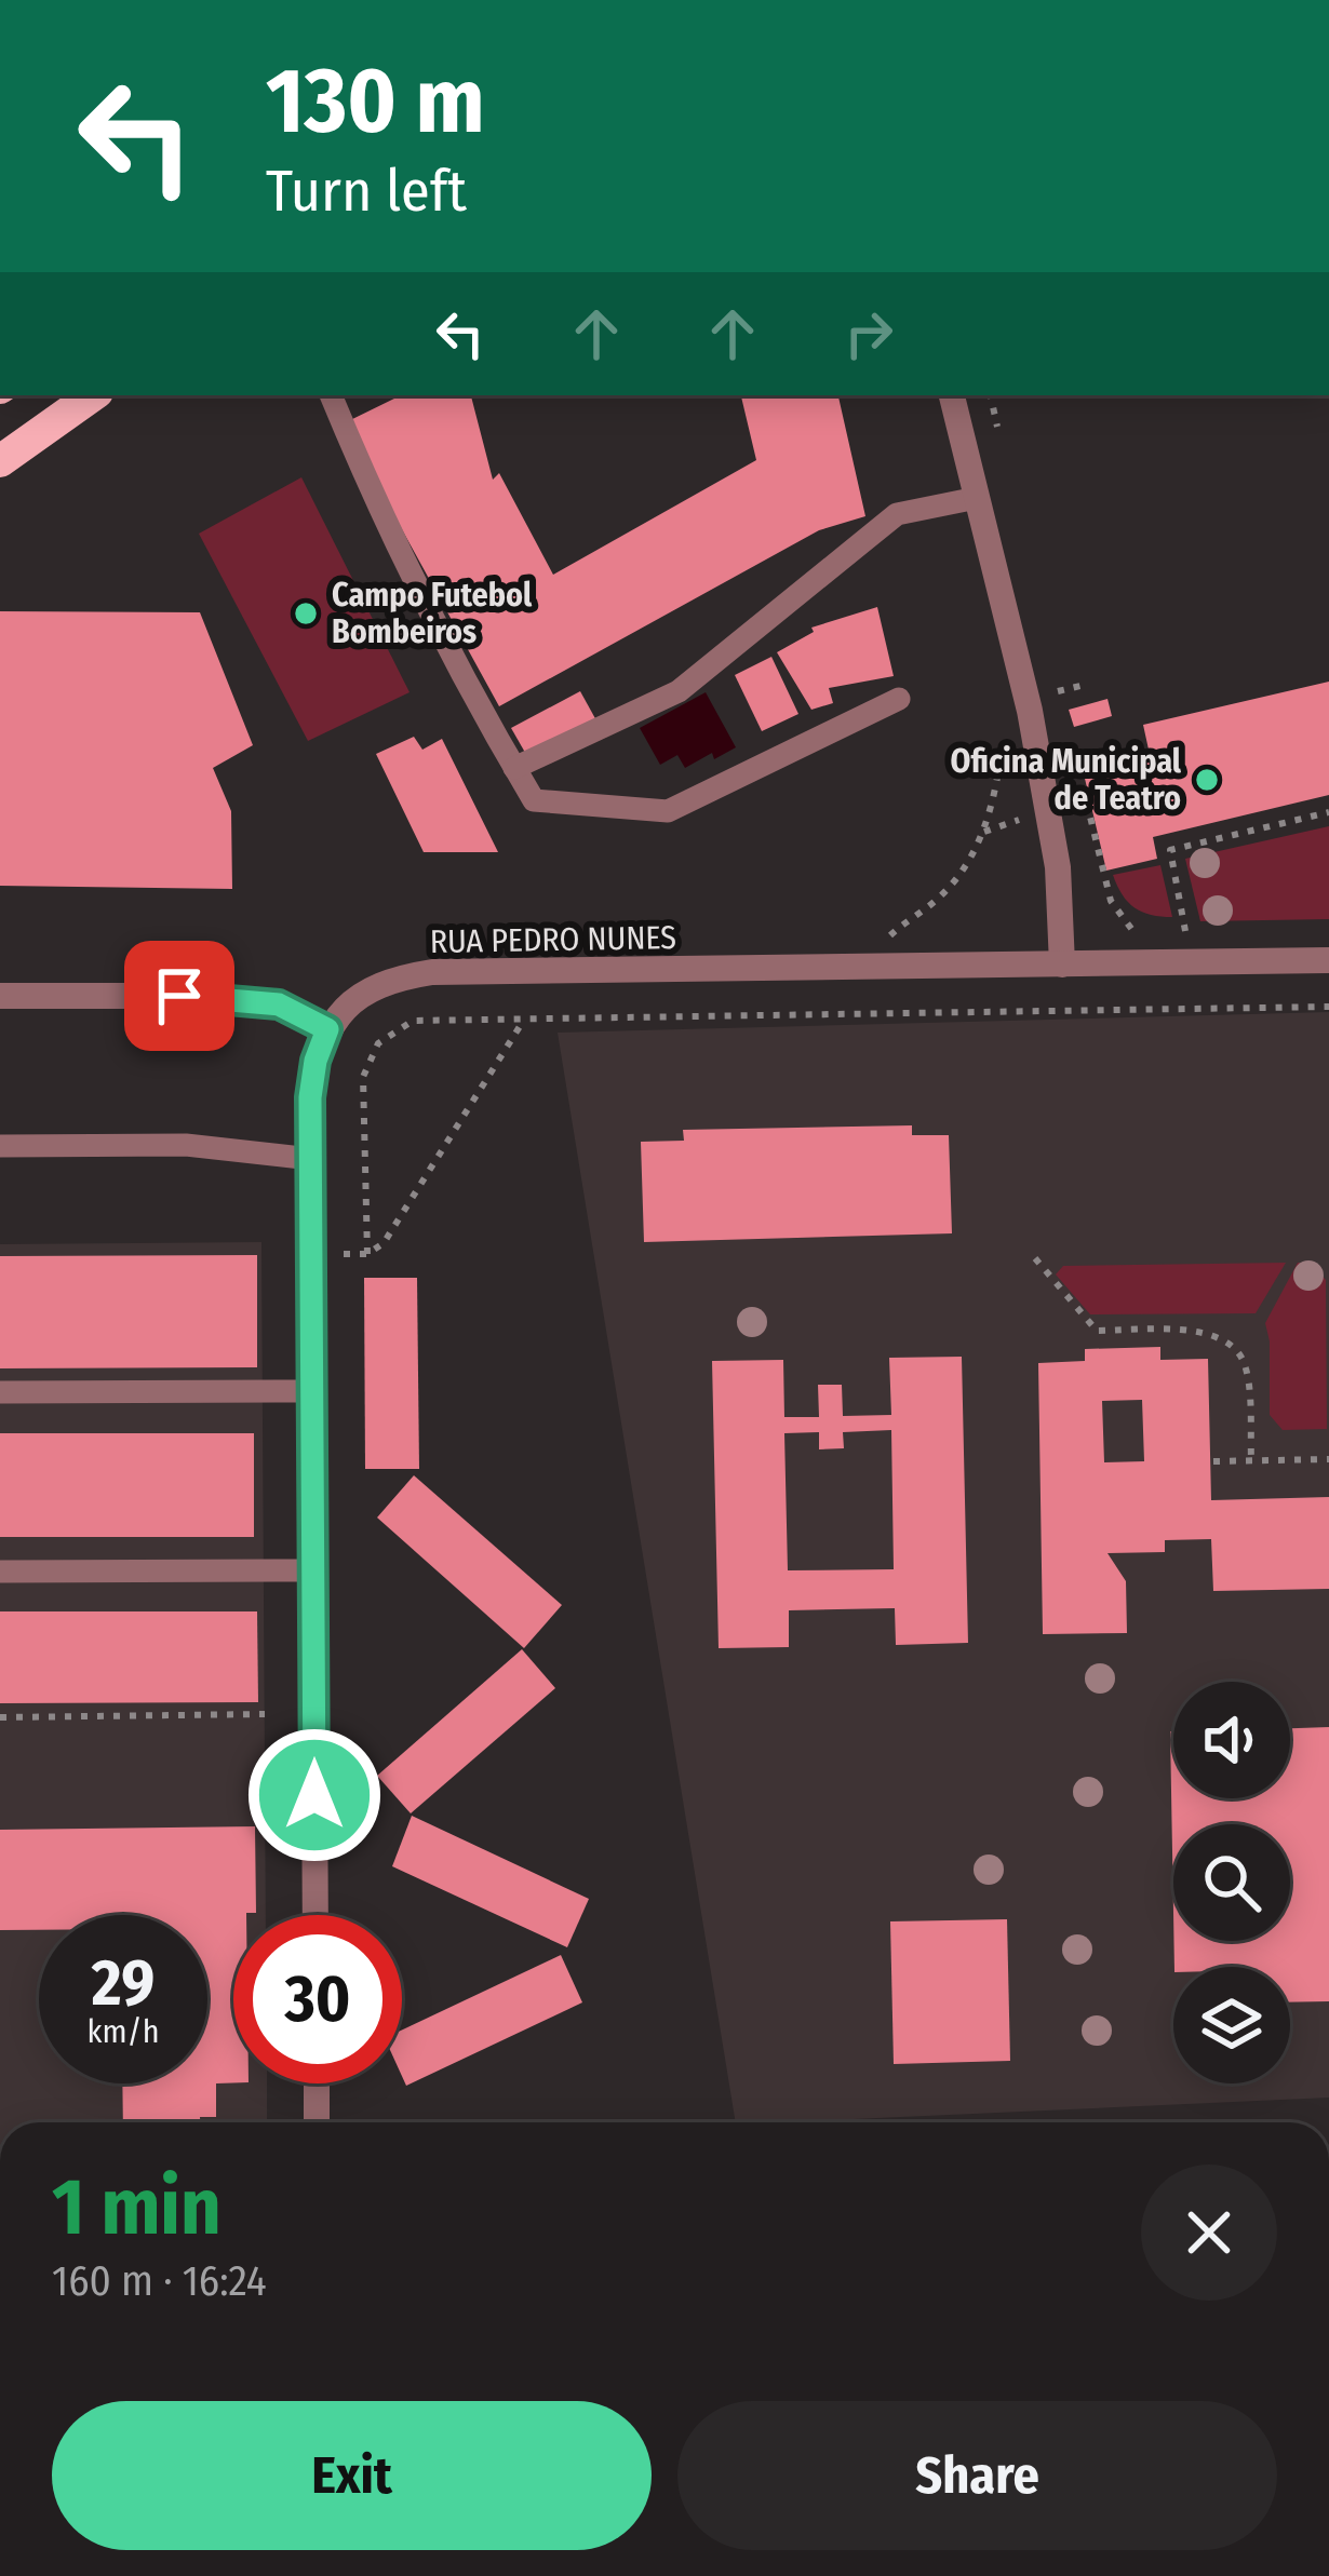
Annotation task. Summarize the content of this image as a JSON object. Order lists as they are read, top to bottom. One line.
{"streets":{"street":["RUA PEDRO NUNES"]},"places":["Campo Futebol Bombeiros","Oficina Municipal de Teatro"],"page":{"turn":["130 m","Turn left"],"speed":"29 km/h","limit":"30","heading":["1 min","160 m · 16:24"],"buttons":["Exit","Share"]}}
